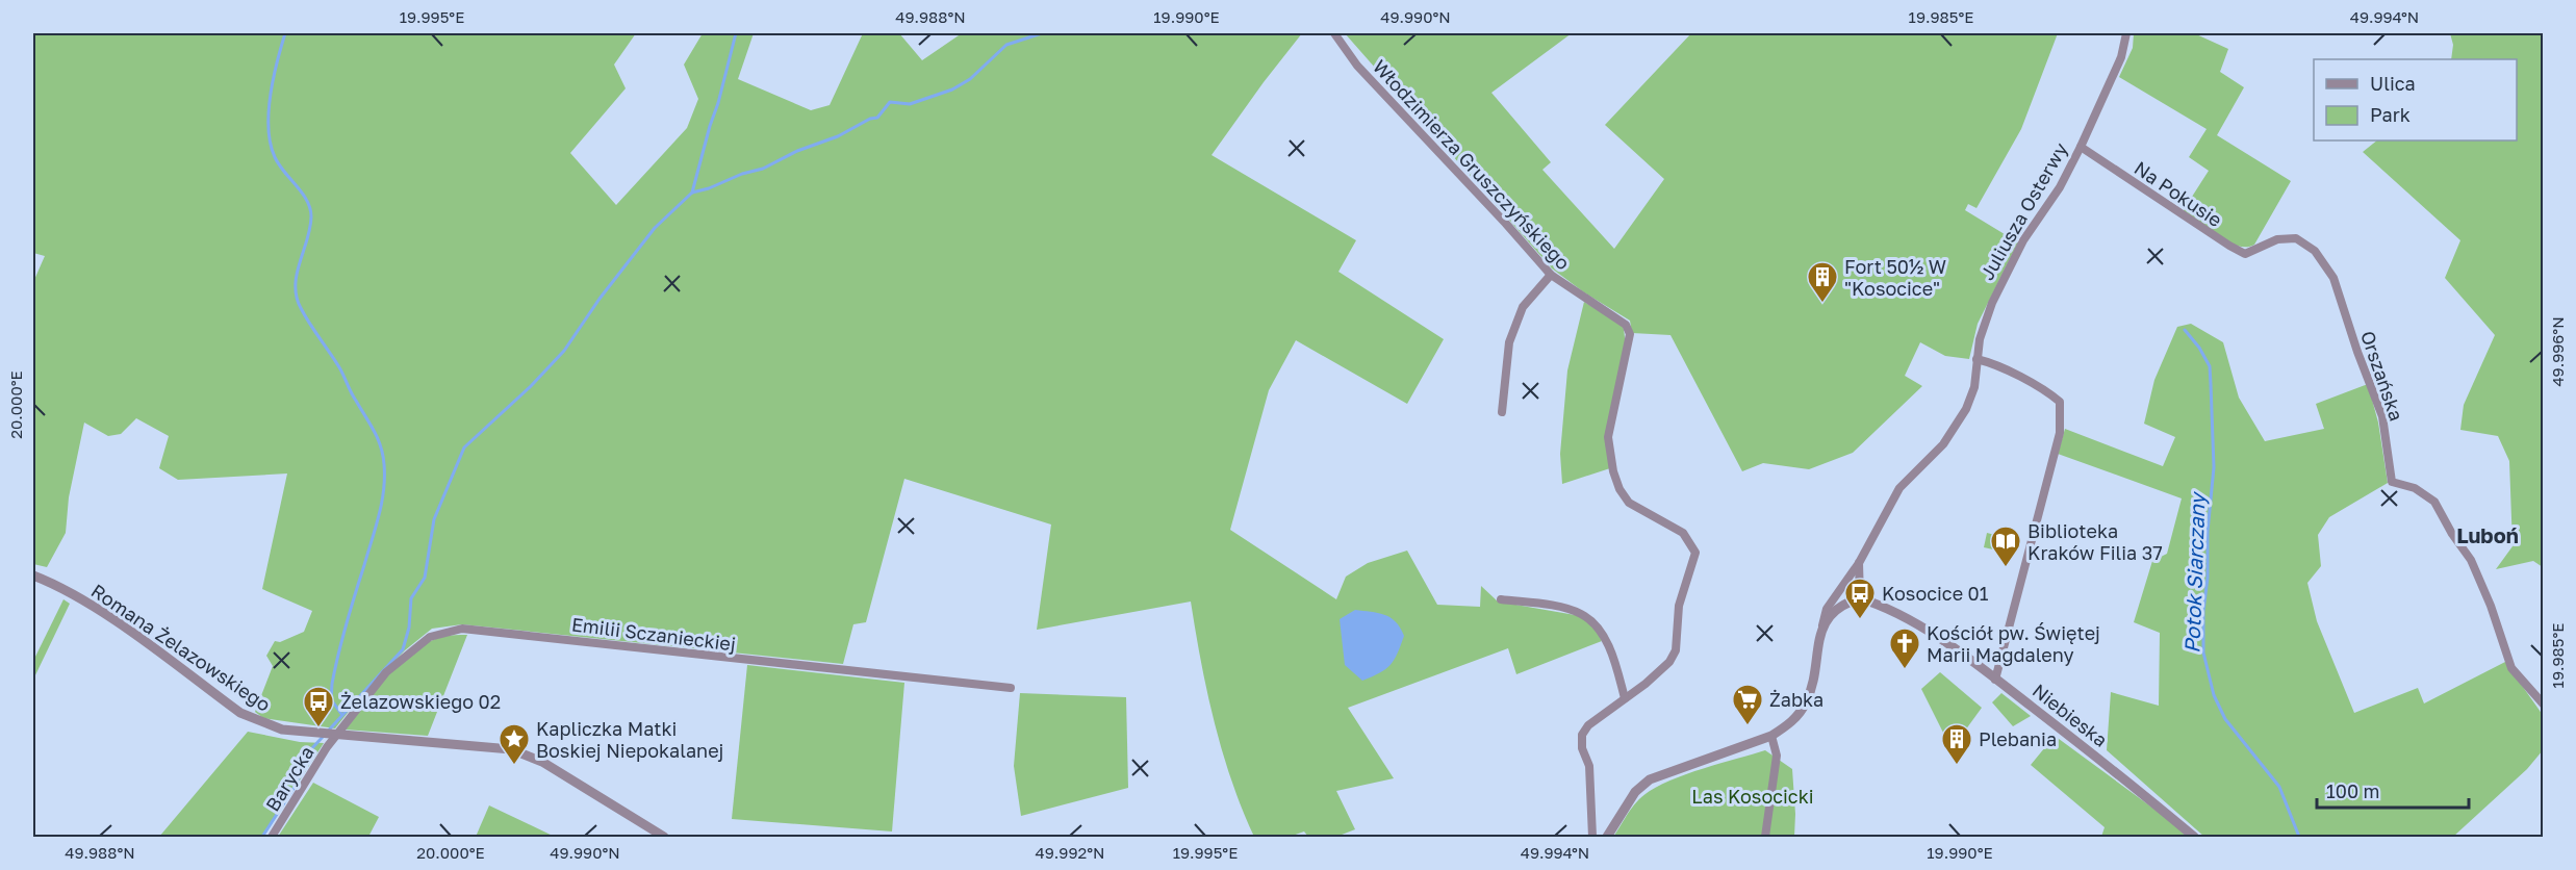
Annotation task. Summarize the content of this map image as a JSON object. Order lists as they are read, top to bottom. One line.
{"streets":{"street":["Włodzimierza Gruszczyńskiego","Na Pokusie","Juliusza Osterwy","Orszańska","Emilii Sczanieckiej","Romana Żelazowskiego","Niebieska","Barycka"]},"crossings":[["Na Pokusie","Juliusza Osterwy"],["Na Pokusie","Orszańska"],["Emilii Sczanieckiej","Romana Żelazowskiego"],["Emilii Sczanieckiej","Barycka"],["Romana Żelazowskiego","Barycka"]],"districts":["Luboń"],"water":["Potok Siarczany"],"parks":["Las Kosocicki"],"places":{"building":["Fort 50½ W \"Kosocice\"","Plebania"],"library":["Biblioteka Kraków Filia 37"],"bus stop":["Kosocice 01","Żelazowskiego 02"],"church":["Kościół pw. Świętej Marii Magdaleny"],"supermarket":["Żabka"],"place":["Kapliczka Matki Boskiej Niepokalanej"]},"legend":["Ulica","Park"],"scale_bar":"100 m","coordinates":["19.995°E","49.988°N","19.990°E","49.990°N","19.985°E","49.994°N","49.996°N","20.000°E","49.992°N"]}
